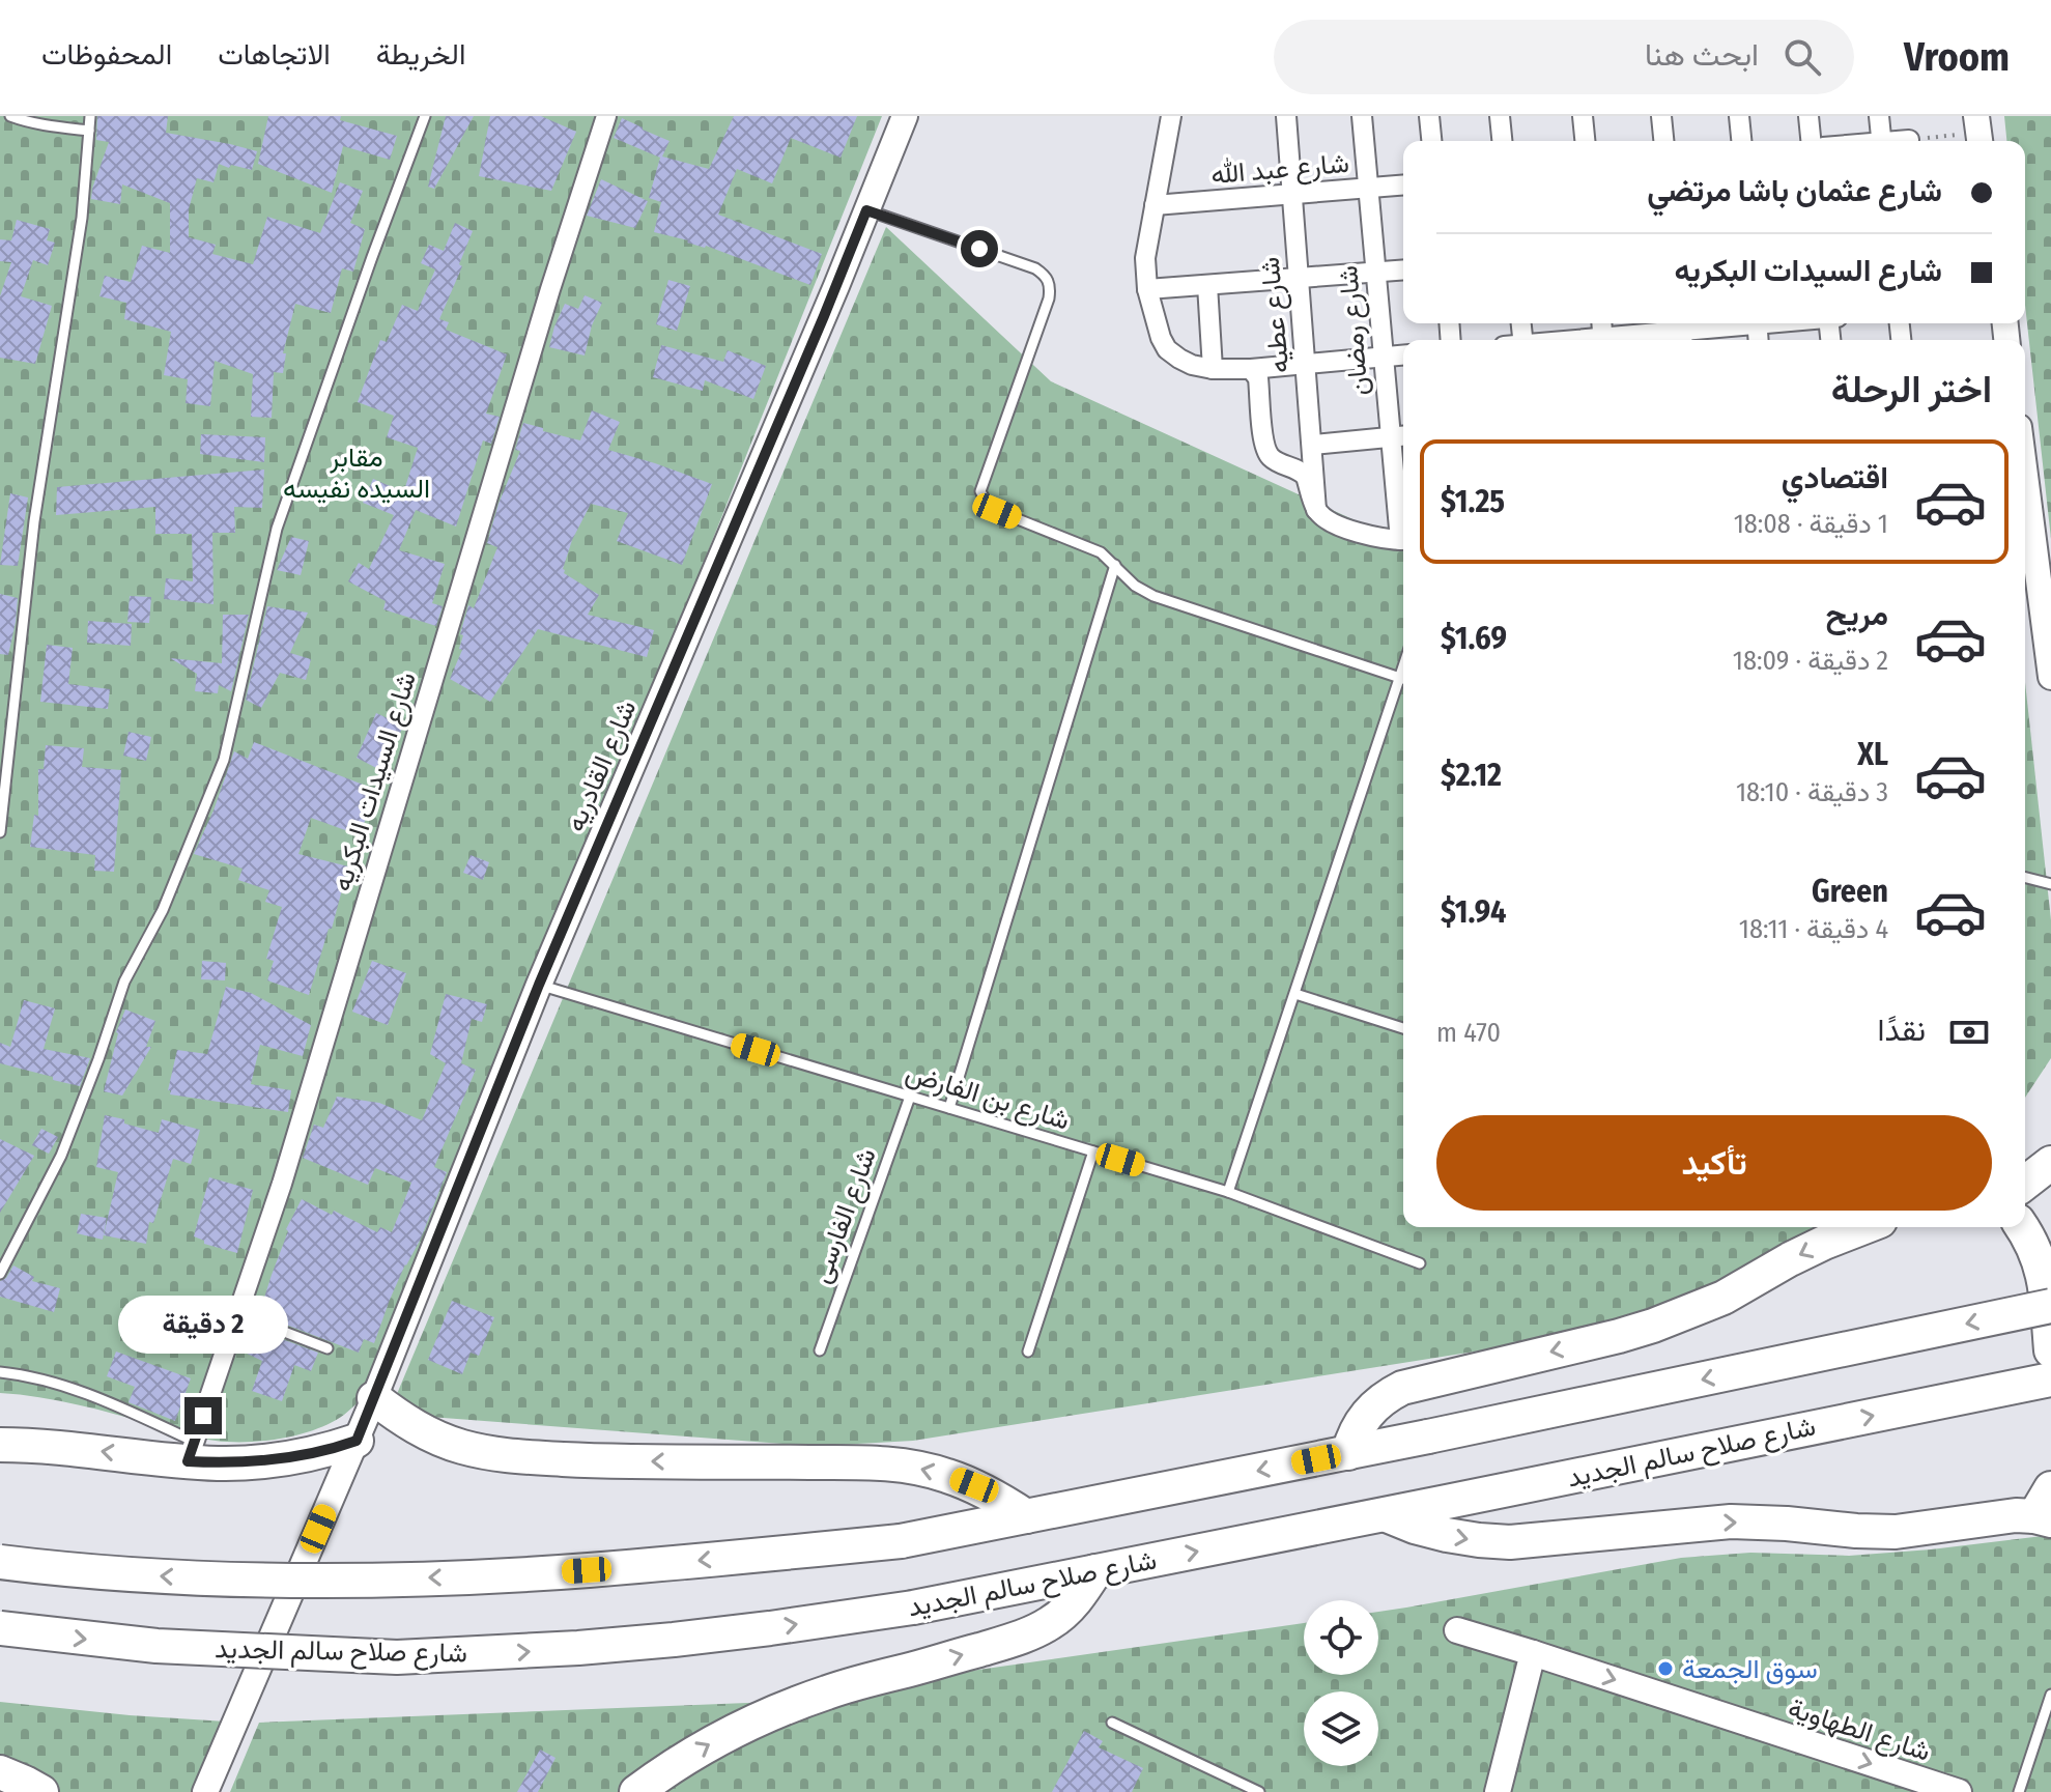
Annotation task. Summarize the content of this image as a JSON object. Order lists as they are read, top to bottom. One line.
{"streets":{"highway":["شارع صلاح سالم الجديد"],"street":["شارع عبد الله","شارع عطيه","شارع رمضان","شارع القادريه","شارع السيدات البكريه","شارع الطهاوية"],"lane":["شارع بن الفارض","شارع الفارسى"]},"crossings":[["شارع عبد الله","شارع عطيه"],["شارع عبد الله","شارع رمضان"],["شارع القادريه","شارع بن الفارض"],["شارع بن الفارض","شارع الفارسى"]],"one_way":["شارع الطهاوية"],"parks":["مقابر السيده نفيسه"],"places":["سوق الجمعة"],"page":{"header":"Vroom","search":"ابحث هنا","nav":["الخريطة","الاتجاهات","المحفوظات"],"banner":["شارع عثمان باشا مرتضي","شارع السيدات البكريه"],"heading":"اختر الرحلة","list":[{"name":"اقتصادي","note":"1 دقيقة · 18:08","value":"$1.25"},{"name":"مريح","note":"2 دقيقة · 18:09","value":"$1.69"},{"name":"XL","note":"3 دقيقة · 18:10","value":"$2.12"},{"name":"Green","note":"4 دقيقة · 18:11","value":"$1.94"}],"pay":["نقدًا","470 m"],"buttons":"تأكيد","bubble":"2 دقيقة"}}
